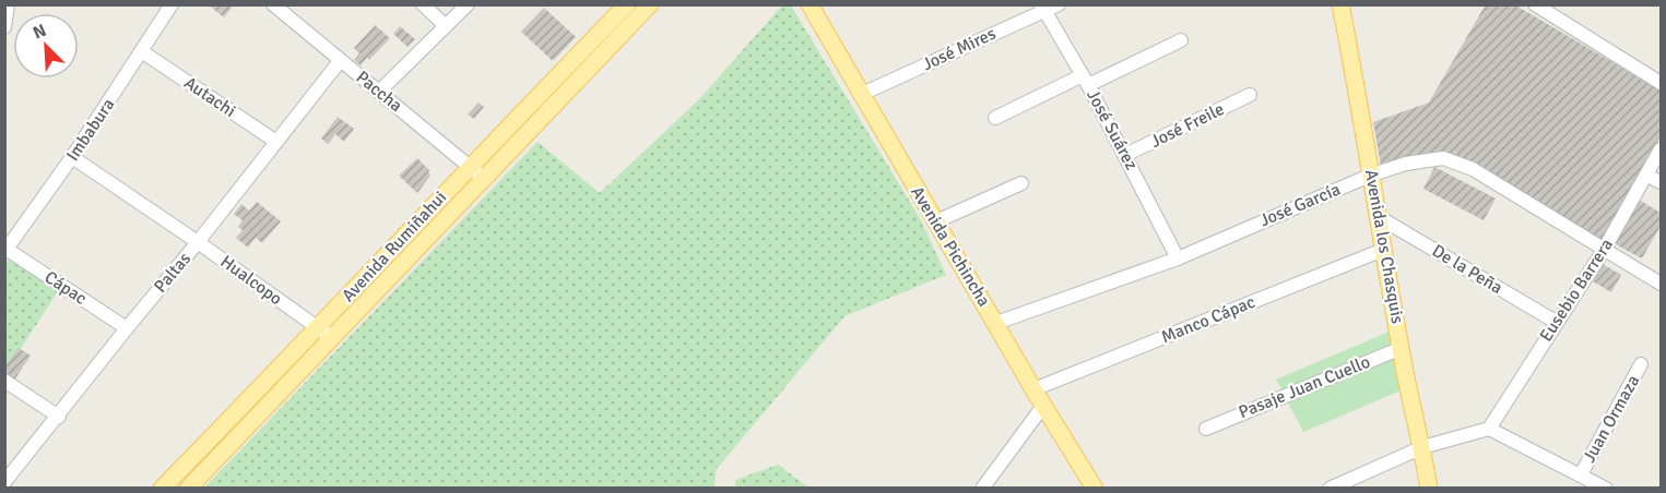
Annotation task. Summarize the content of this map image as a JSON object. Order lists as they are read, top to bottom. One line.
{"streets":{"main road":["Avenida Rumiñahui","Avenida Pichincha","Avenida los Chasquis"],"street":["José Mires","Paccha","Autachi","José Freile","Imbabura","José Suárez","José García","De la Peña","Paltas","Hualcopo","Cápac","Eusebio Barrera","Manco Cápac","Pasaje Juan Cuello","Juan Ormaza"]},"crossings":[["José Mires","José Suárez"],["José Mires","Avenida Pichincha"],["Paccha","Avenida Rumiñahui"],["Paccha","Paltas"],["Autachi","Imbabura"],["Autachi","Paltas"],["José Freile","José Suárez"],["Imbabura","Hualcopo"],["Imbabura","Cápac"],["José Suárez","José García"],["José García","Avenida Pichincha"],["José García","Avenida los Chasquis"],["José García","Eusebio Barrera"],["Avenida Rumiñahui","Hualcopo"],["Avenida Pichincha","Manco Cápac"],["Avenida los Chasquis","De la Peña"],["Avenida los Chasquis","Manco Cápac"],["Avenida los Chasquis","Pasaje Juan Cuello"],["De la Peña","Eusebio Barrera"],["Paltas","Hualcopo"],["Paltas","Cápac"]],"north":"top left"}
